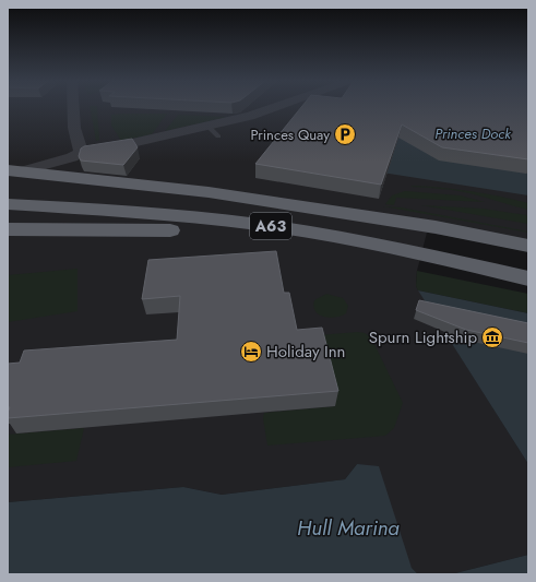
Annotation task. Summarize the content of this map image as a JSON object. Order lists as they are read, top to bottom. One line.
{"streets":{"highway":["A63"]},"water":["Princes Dock","Hull Marina"],"places":{"parking":["Princes Quay"],"museum":["Spurn Lightship"],"hotel":["Holiday Inn"]}}
